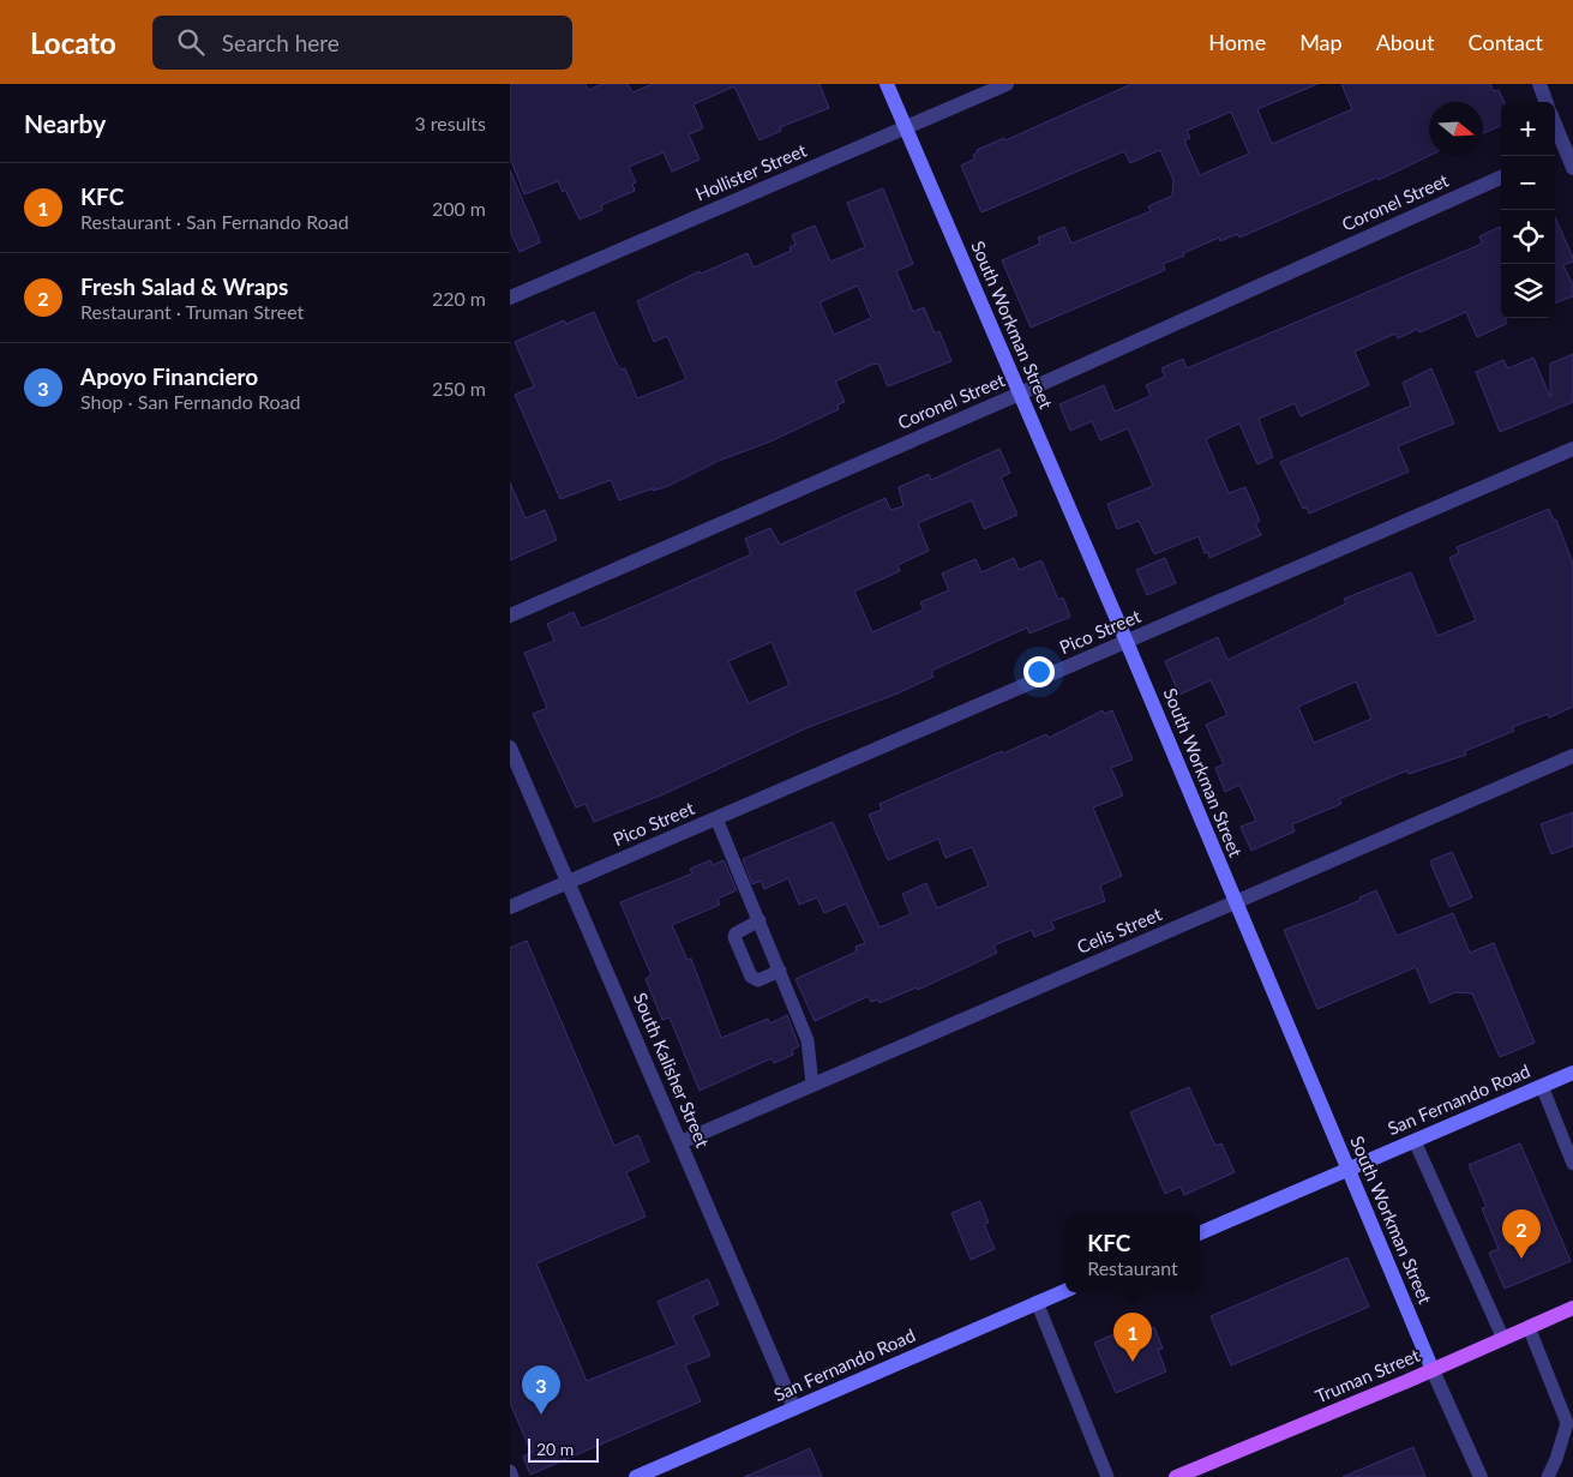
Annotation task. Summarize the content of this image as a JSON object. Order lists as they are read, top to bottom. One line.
{"streets":{"main road":["South Workman Street","San Fernando Road","Truman Street"],"street":["Hollister Street","Coronel Street","Pico Street","Celis Street","South Kalisher Street"]},"crossings":[["Hollister Street","South Workman Street"],["Coronel Street","South Workman Street"],["South Workman Street","Pico Street"],["South Workman Street","Celis Street"],["South Workman Street","San Fernando Road"],["South Workman Street","Truman Street"],["Pico Street","South Kalisher Street"],["Celis Street","South Kalisher Street"],["South Kalisher Street","San Fernando Road"]],"scale_bar":"20 m","north":"right","page":{"header":"Locato","search":"Search here","nav":["Home","Map","About","Contact"],"heading":["Nearby","3 results"],"map_buttons":["+","−"],"list":[{"mark":"1","name":"KFC","note":"Restaurant · San Fernando Road","value":"200 m"},{"mark":"2","name":"Fresh Salad & Wraps","note":"Restaurant · Truman Street","value":"220 m"},{"mark":"3","name":"Apoyo Financiero","note":"Shop · San Fernando Road","value":"250 m"}],"pins":["2","1","3"],"popup":["KFC","Restaurant"],"scale":"20 m"}}
